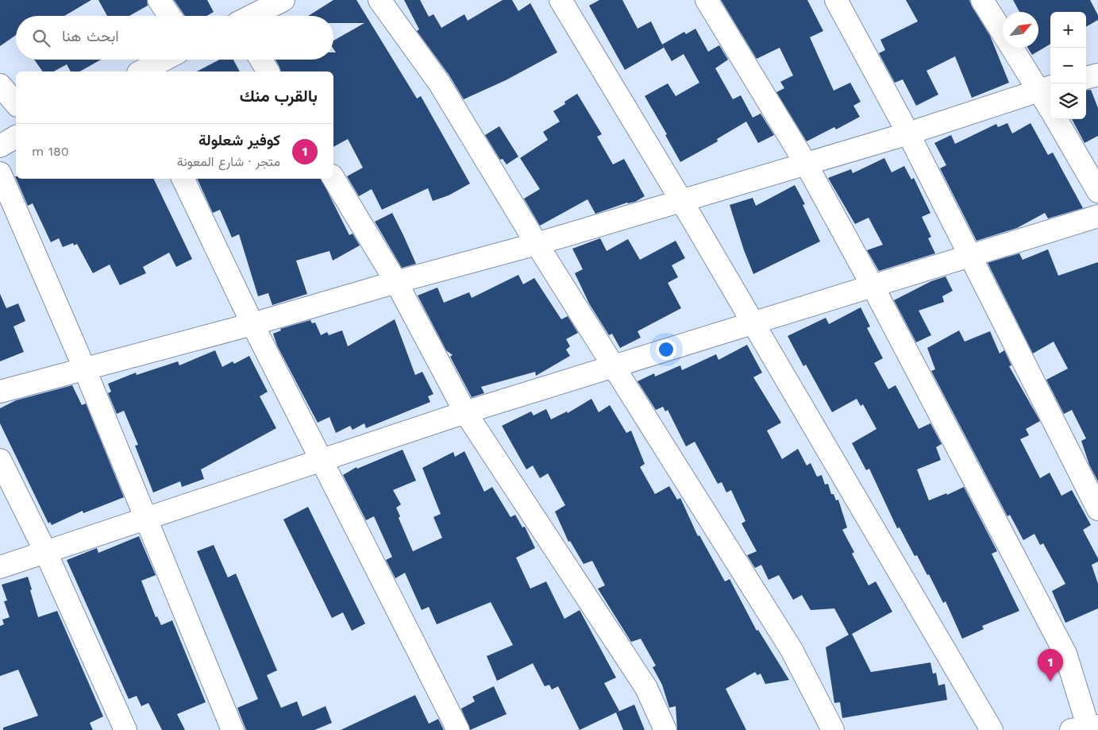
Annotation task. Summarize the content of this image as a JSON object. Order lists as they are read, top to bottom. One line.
{"north":"top right","page":{"map_buttons":["+","−"],"search":"ابحث هنا","heading":"بالقرب منك","list":[{"mark":"1","name":"كوفير شعلولة","note":"متجر · شارع المعونة","value":"180 m"}],"pins":"1"}}
